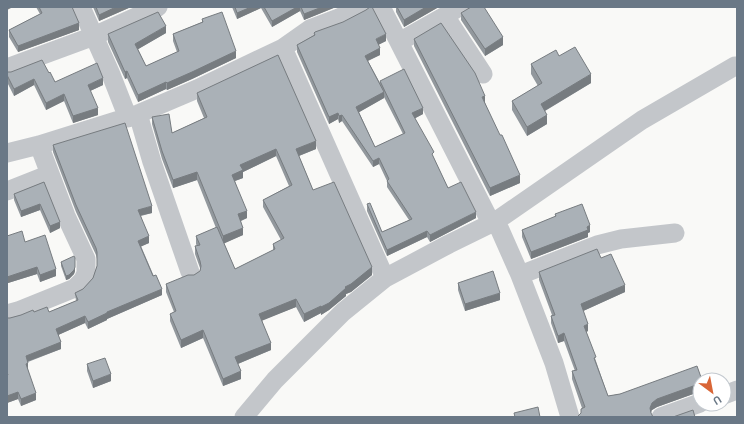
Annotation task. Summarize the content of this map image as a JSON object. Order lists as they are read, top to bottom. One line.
{"north":"bottom right"}
